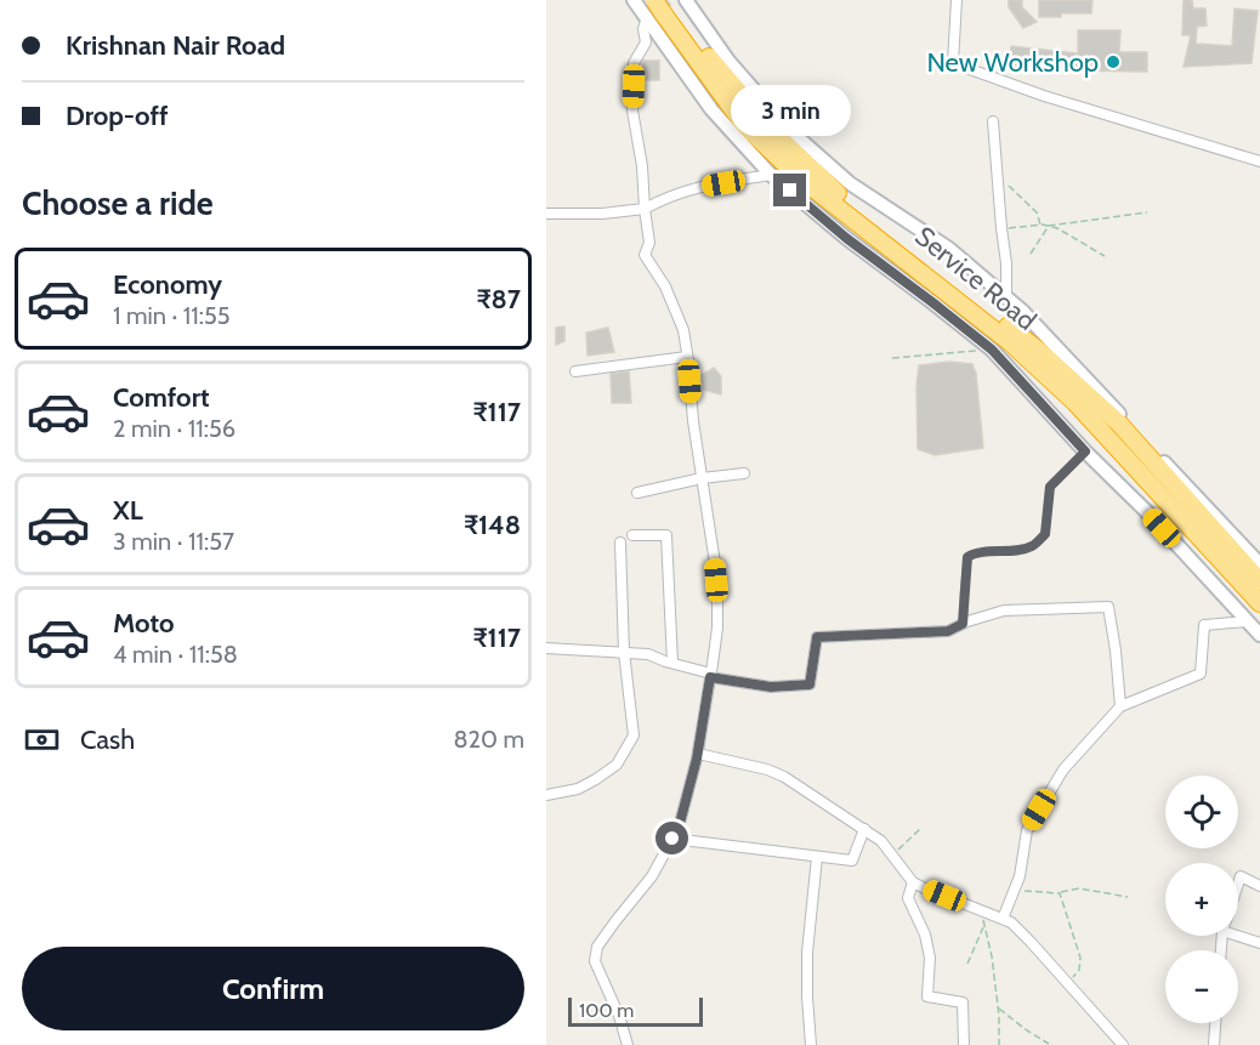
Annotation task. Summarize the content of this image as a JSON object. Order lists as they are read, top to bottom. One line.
{"streets":{"street":["Service Road"]},"places":["New Workshop"],"scale_bar":"100 m","page":{"banner":["Krishnan Nair Road","Drop-off"],"bubble":"3 min","heading":"Choose a ride","list":[{"name":"Economy","note":"1 min · 11:55","value":"₹87"},{"name":"Comfort","note":"2 min · 11:56","value":"₹117"},{"name":"XL","note":"3 min · 11:57","value":"₹148"},{"name":"Moto","note":"4 min · 11:58","value":"₹117"}],"pay":["Cash","820 m"],"map_buttons":["+","−"],"buttons":"Confirm","scale":"100 m"}}
